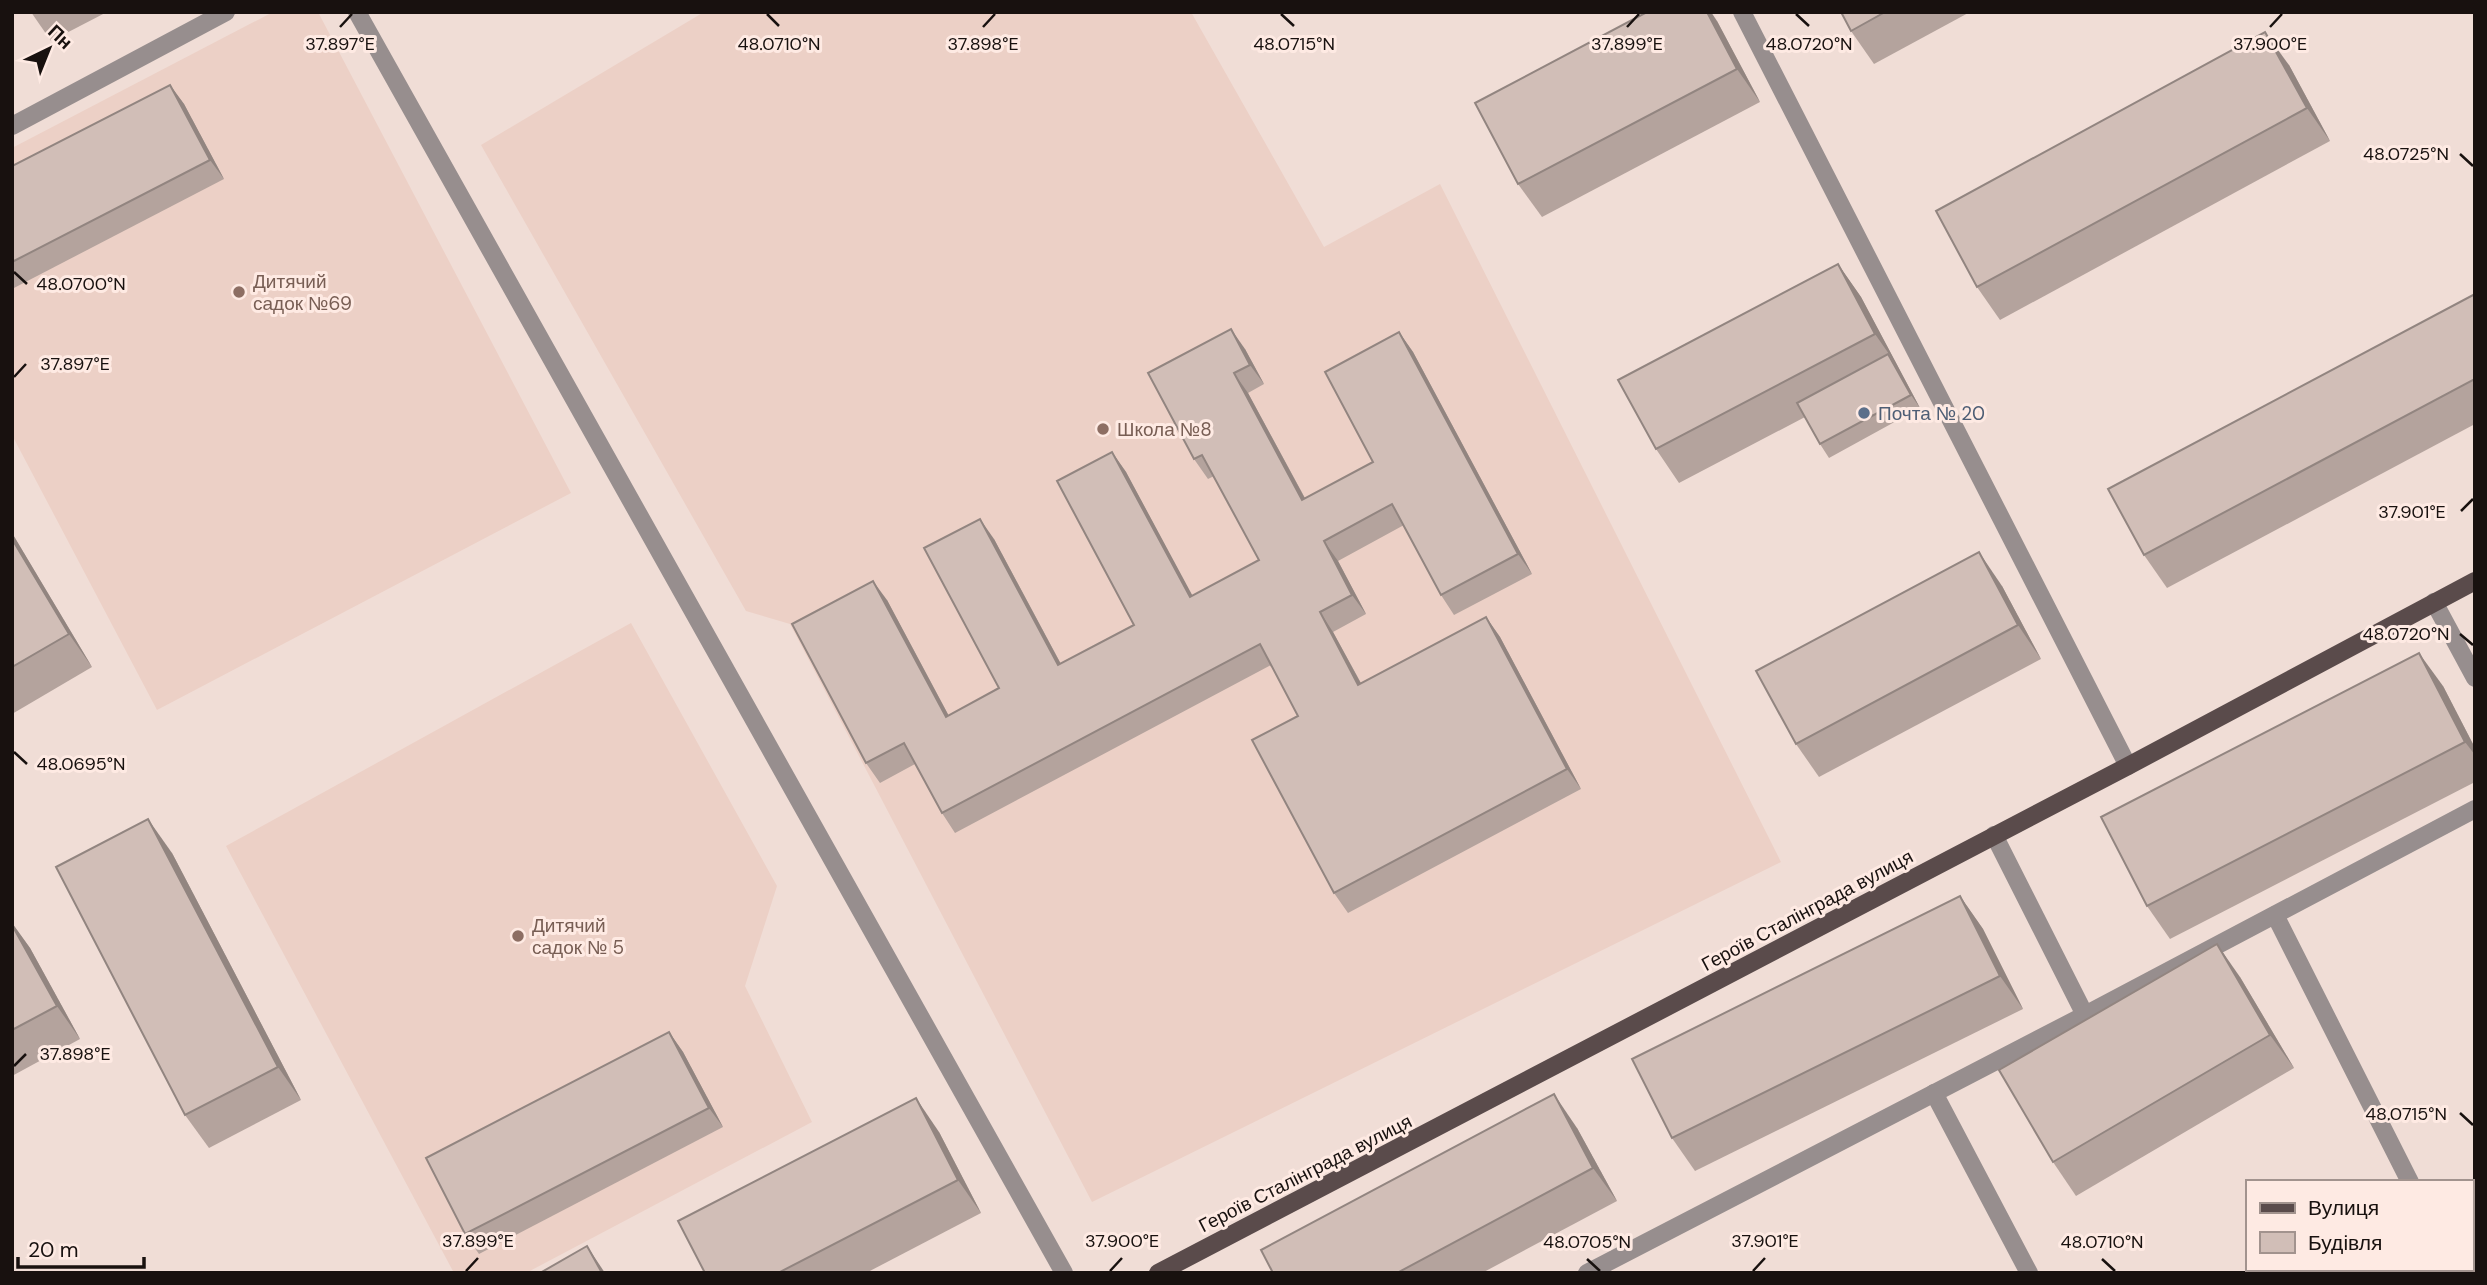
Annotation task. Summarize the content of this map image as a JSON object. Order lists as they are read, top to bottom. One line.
{"streets":{"main road":["Героїв Сталінграда вулиця"]},"places":["Дитячий садок №69","Почта № 20","Школа №8","Дитячий садок № 5"],"legend":["Вулиця","Будівля"],"scale_bar":"20 m","north":"top right","coordinates":["48.0710°N","48.0715°N","48.0720°N","37.897°E","37.899°E","37.900°E","37.898°E","48.0725°N","48.0700°N","37.901°E","48.0695°N","48.0705°N"]}
